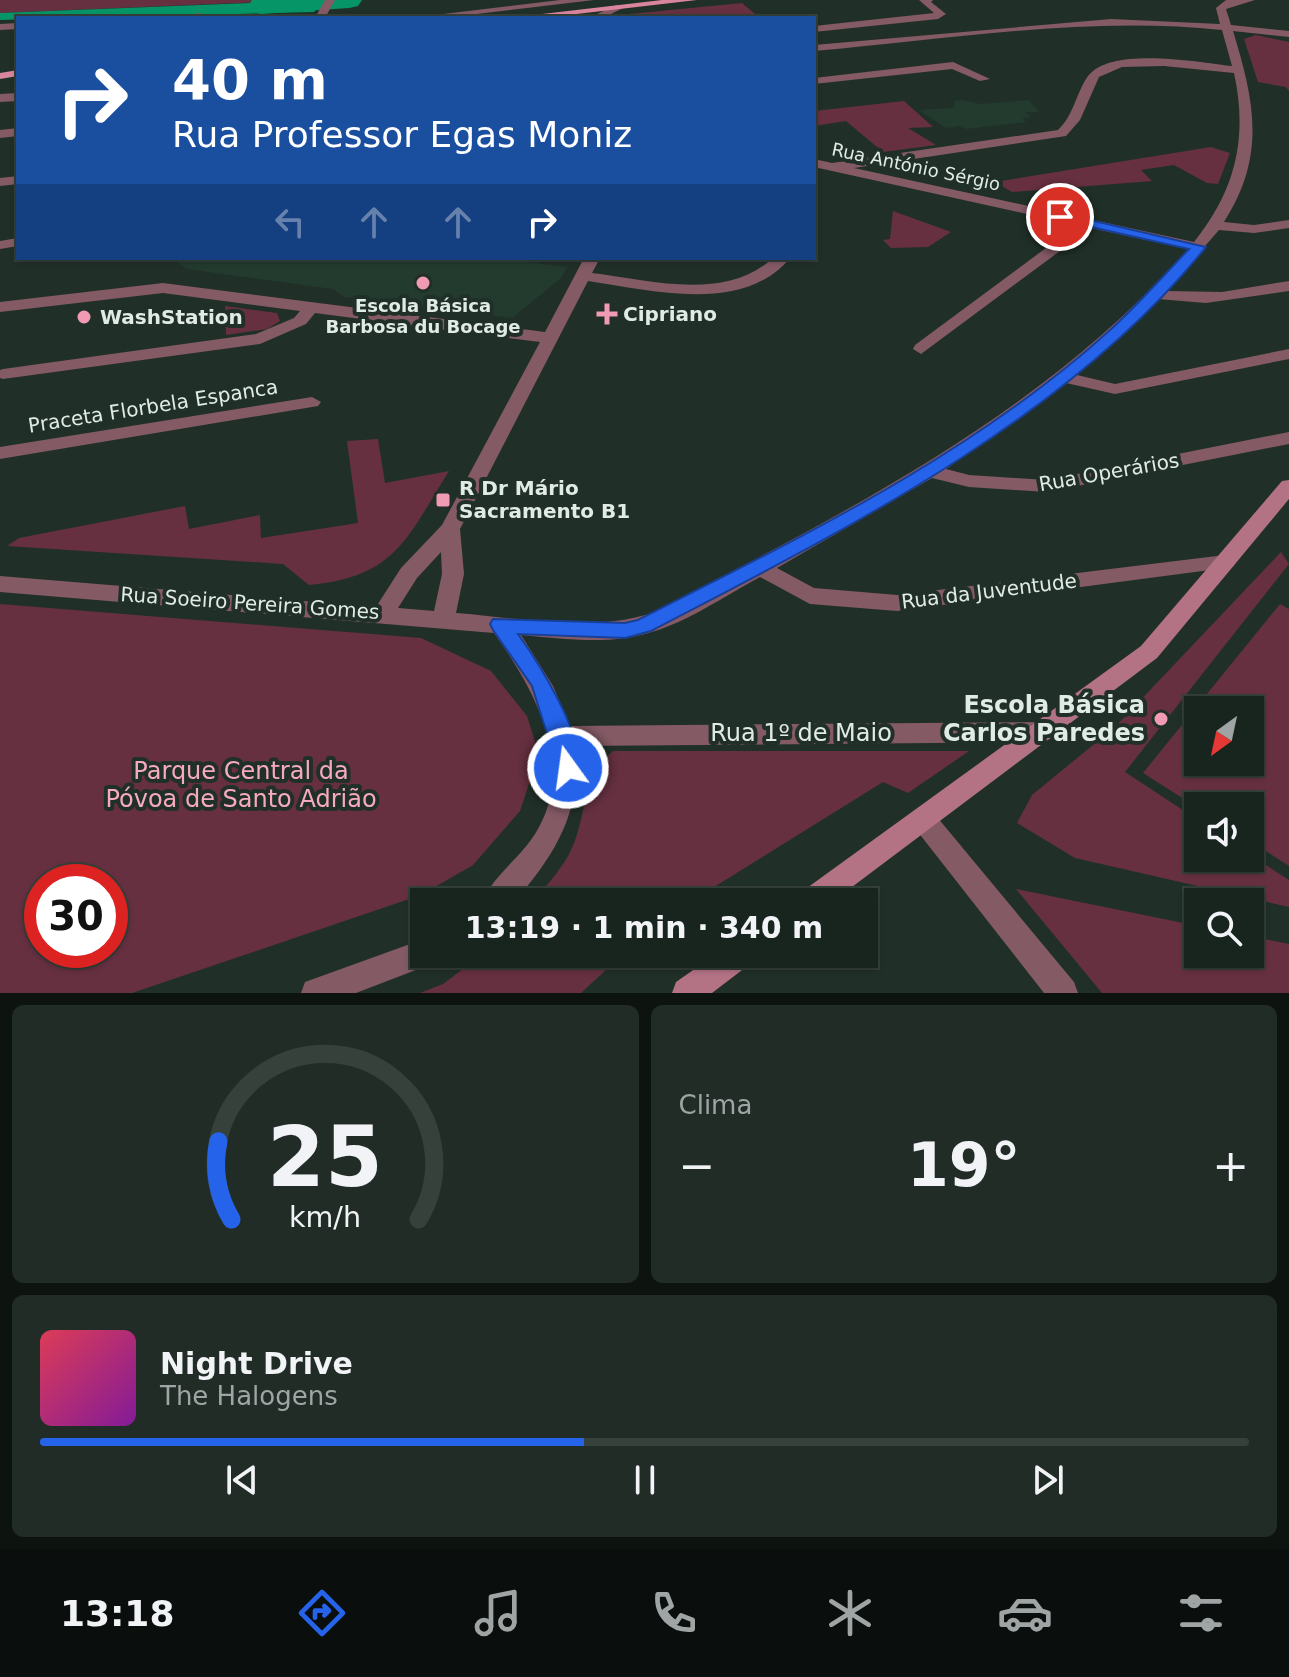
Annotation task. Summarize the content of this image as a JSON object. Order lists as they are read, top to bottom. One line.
{"streets":{"street":["Rua António Sérgio","Praceta Florbela Espanca","Rua Operários","Rua da Juventude","Rua Soeiro Pereira Gomes","Rua 1º de Maio"]},"crossings":[["Rua António Sérgio","Rua Soeiro Pereira Gomes"],["Rua Operários","Rua Soeiro Pereira Gomes"],["Rua da Juventude","Rua Soeiro Pereira Gomes"]],"parks":["Parque Central da Póvoa de Santo Adrião"],"places":{"other":["Escola Básica Barbosa du Bocage","WashStation","Escola Básica Carlos Paredes"],"health":["Cipriano"],"transit":["R Dr Mário Sacramento B1"]},"north":"bottom left","page":{"turn":["40 m","Rua Professor Egas Moniz"],"limit":"30","trip":"13:19 · 1 min · 340 m","tile":"Clima","heat":["−","19°","+"],"song":["Night Drive","The Halogens"],"tabs":"13:18","gauge":["25","km/h"]}}
